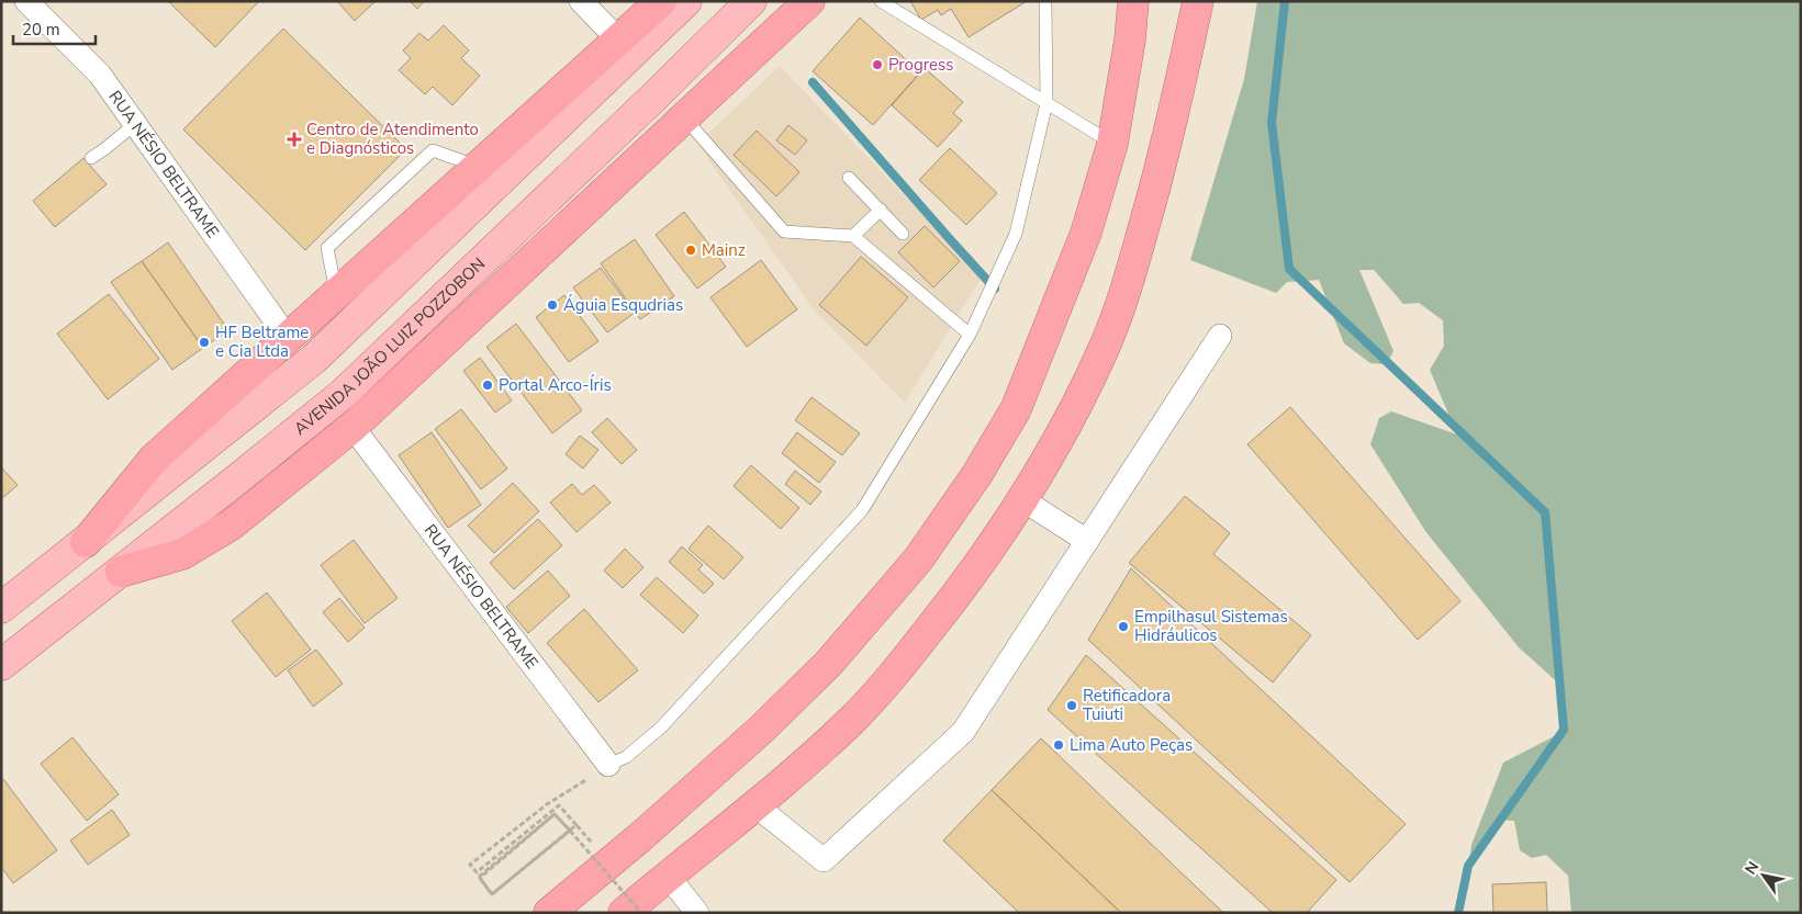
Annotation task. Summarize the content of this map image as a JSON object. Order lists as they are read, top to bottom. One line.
{"streets":{"main road":["AVENIDA JOÃO LUIZ POZZOBON"],"street":["RUA NÉSIO BELTRAME"]},"places":{"other":["Progress","Mainz","Águia Esqudrias","HF Beltrame e Cia Ltda","Portal Arco-Íris","Empilhasul Sistemas Hidráulicos","Retificadora Tuiuti","Lima Auto Peças"],"health":["Centro de Atendimento e Diagnósticos"]},"scale_bar":"20 m","north":"top left"}
